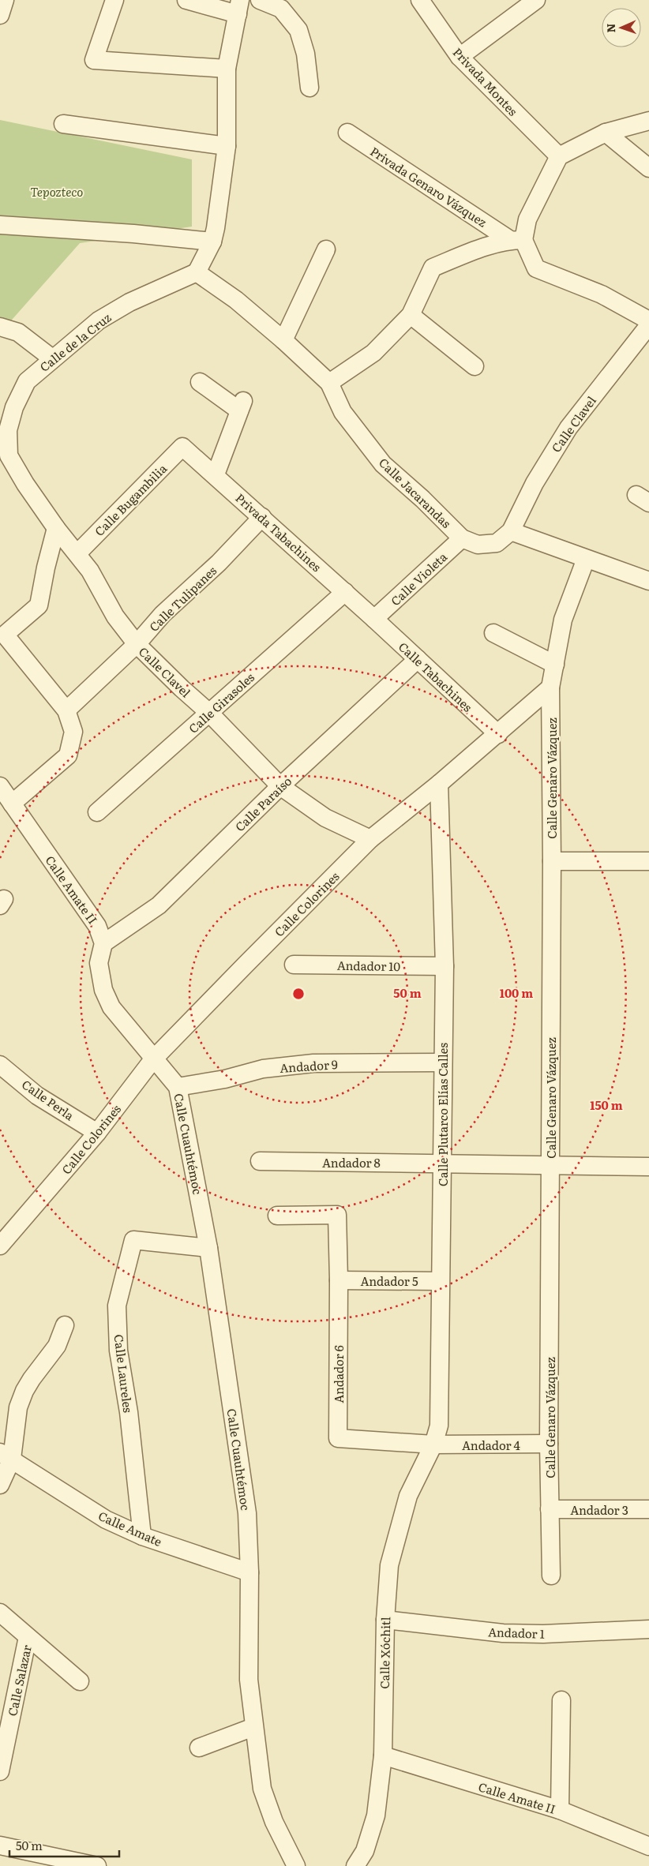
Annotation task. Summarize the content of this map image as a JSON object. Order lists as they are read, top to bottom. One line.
{"streets":{"street":["Privada Montes","Privada Genaro Vázquez","Calle de la Cruz","Calle Clavel","Calle Jacarandas","Calle Bugambilia","Privada Tabachines","Calle Violeta","Calle Tulipanes","Calle Tabachines","Calle Girasoles","Calle Genaro Vázquez","Calle Paraíso","Calle Amate II","Calle Colorines","Andador 10","Andador 9","Calle Perla","Calle Plutarco Elías Calles","Calle Cuauhtémoc","Andador 8","Andador 5","Calle Laureles","Andador 6","Andador 4","Andador 3","Calle Amate","Andador 1","Calle Xóchitl","Calle Salazar"]},"crossings":[["Calle de la Cruz","Calle Clavel"],["Calle de la Cruz","Calle Jacarandas"],["Calle Clavel","Calle Jacarandas"],["Calle Clavel","Calle Bugambilia"],["Calle Clavel","Calle Tulipanes"],["Calle Clavel","Calle Girasoles"],["Calle Clavel","Calle Paraíso"],["Calle Clavel","Calle Colorines"],["Calle Jacarandas","Calle Violeta"],["Calle Bugambilia","Privada Tabachines"],["Privada Tabachines","Calle Violeta"],["Privada Tabachines","Calle Tulipanes"],["Privada Tabachines","Calle Tabachines"],["Privada Tabachines","Calle Girasoles"],["Calle Violeta","Calle Tabachines"],["Calle Tabachines","Calle Paraíso"],["Calle Tabachines","Calle Colorines"],["Calle Genaro Vázquez","Calle Colorines"],["Calle Genaro Vázquez","Andador 8"],["Calle Genaro Vázquez","Andador 4"],["Calle Genaro Vázquez","Andador 3"],["Calle Paraíso","Calle Amate II"],["Calle Amate II","Calle Xóchitl"],["Calle Colorines","Calle Perla"],["Calle Colorines","Calle Plutarco Elías Calles"],["Calle Colorines","Calle Cuauhtémoc"],["Andador 10","Calle Plutarco Elías Calles"],["Andador 9","Calle Plutarco Elías Calles"],["Andador 9","Calle Cuauhtémoc"],["Calle Plutarco Elías Calles","Andador 8"],["Calle Plutarco Elías Calles","Andador 5"],["Calle Plutarco Elías Calles","Andador 6"],["Calle Plutarco Elías Calles","Andador 4"],["Calle Plutarco Elías Calles","Calle Xóchitl"],["Calle Cuauhtémoc","Calle Laureles"],["Calle Cuauhtémoc","Calle Amate"],["Andador 5","Andador 6"],["Calle Laureles","Calle Amate"],["Andador 6","Andador 4"],["Andador 6","Calle Xóchitl"],["Andador 4","Calle Xóchitl"],["Andador 1","Calle Xóchitl"]],"parks":["Tepozteco"],"scale_bar":"50 m","north":"left","rings":["50 m","100 m","150 m"]}
